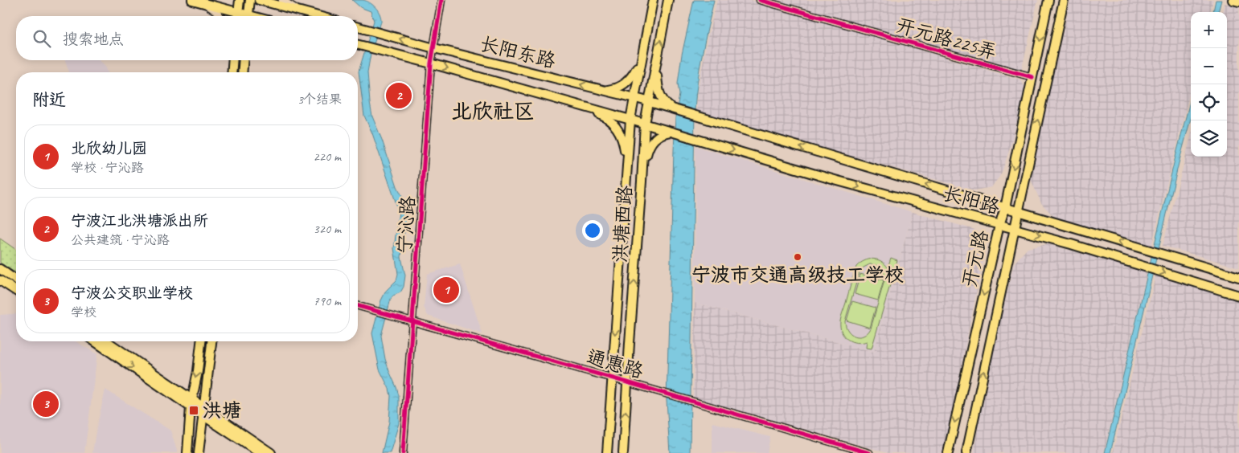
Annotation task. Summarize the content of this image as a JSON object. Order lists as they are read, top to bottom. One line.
{"streets":{"main road":["长阳东路","长阳路","洪塘西路","开元路"],"street":["开元路225弄","宁沁路","通惠路"]},"crossings":[["开元路225弄","开元路"],["长阳东路","长阳路"],["长阳东路","洪塘西路"],["长阳东路","宁沁路"],["长阳路","开元路"],["洪塘西路","通惠路"],["宁沁路","通惠路"]],"districts":["北欣社区"],"places":{"other":["宁波市交通高级技工学校"],"transit":["洪塘"]},"page":{"map_buttons":["+","−"],"search":"搜索地点","heading":["附近","3个结果"],"pins":["2","1","3"],"list":[{"mark":"1","name":"北欣幼儿园","note":"学校 · 宁沁路","value":"220 m"},{"mark":"2","name":"宁波江北洪塘派出所","note":"公共建筑 · 宁沁路","value":"320 m"},{"mark":"3","name":"宁波公交职业学校","note":"学校","value":"790 m"}]}}
